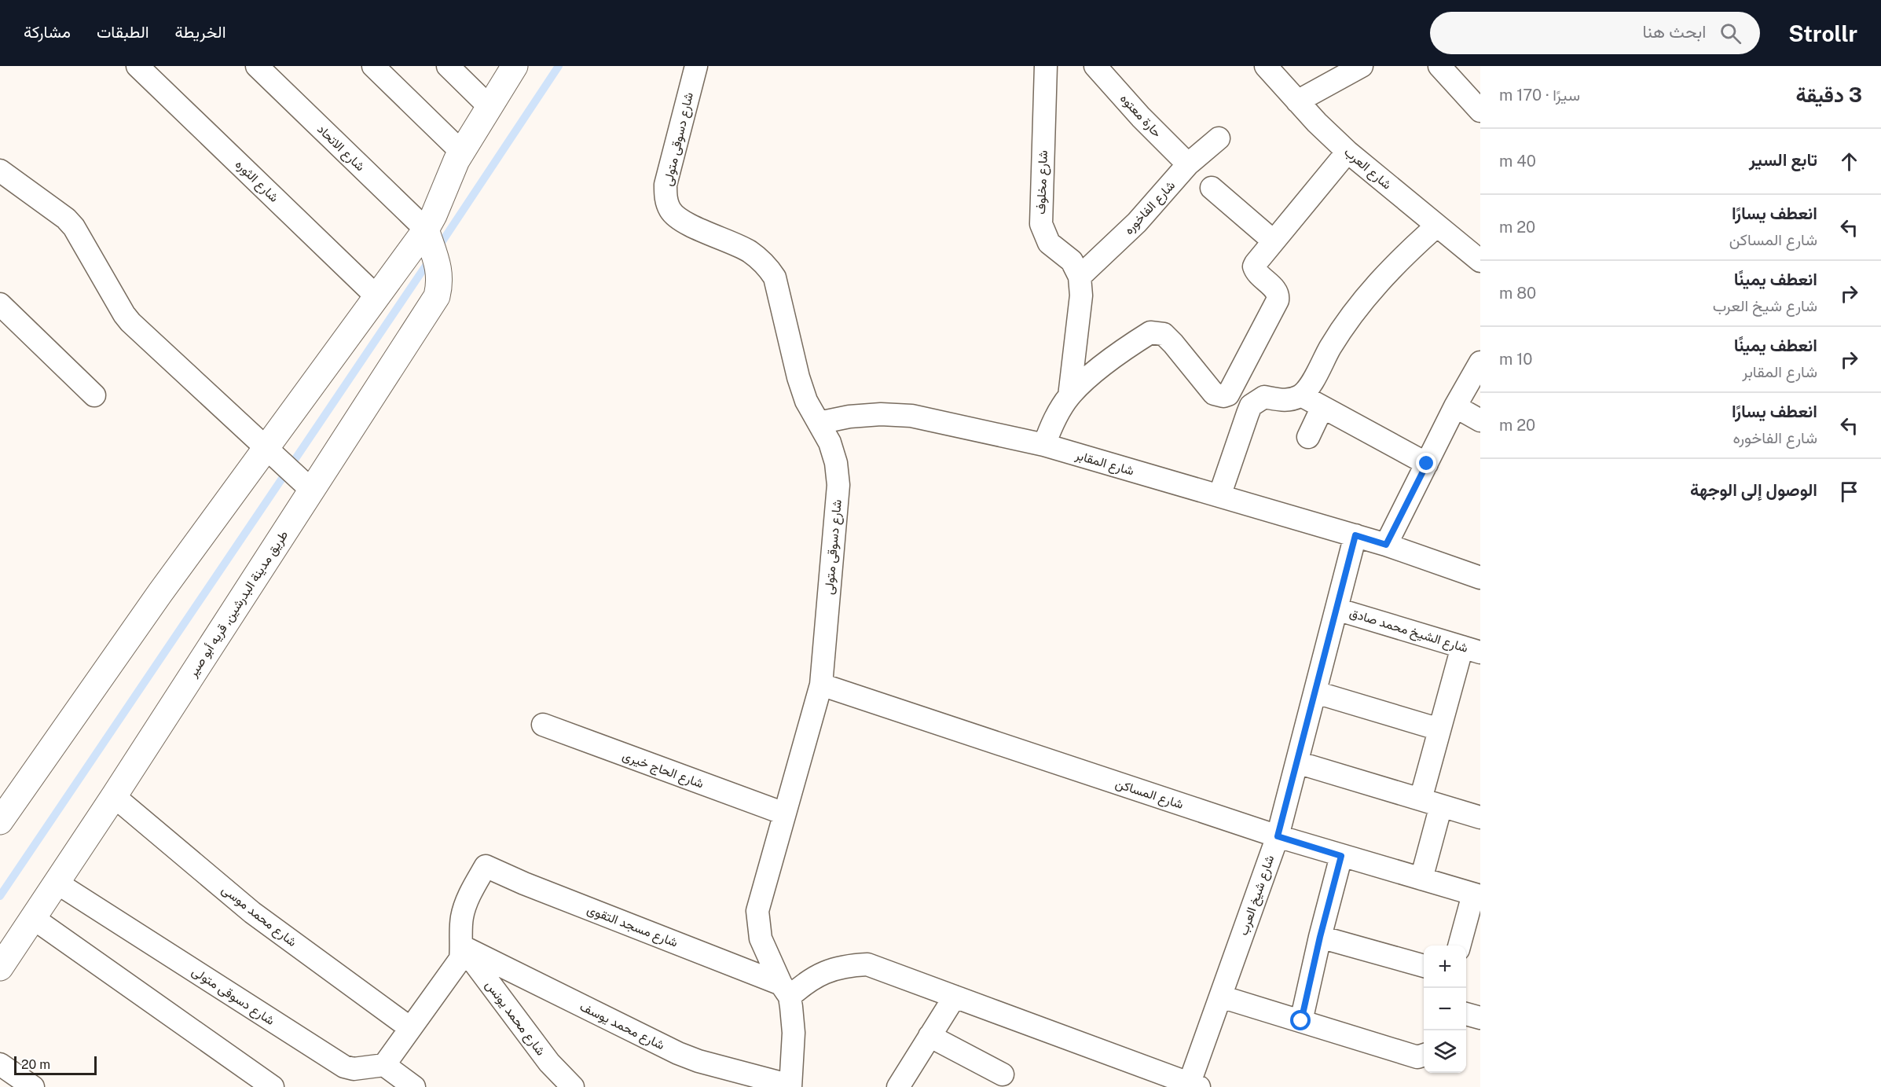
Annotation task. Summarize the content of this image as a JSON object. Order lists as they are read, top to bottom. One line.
{"streets":{"street":["حارة معتوه","شارع دسوقى متولى","شارع الاتحاد","شارع العرب","شارع الثوره","شارع مخلوف","شارع الفاخوره","شارع المقابر","طريق مدينة البدرشين, قريه أبو صير","شارع الشيخ محمد صادق","شارع الحاج خيرى","شارع المساكن","شارع شيخ العرب","شارع محمد موسى","شارع مسجد التقوى","شارع محمد يونس","شارع محمد يوسف"]},"crossings":[["حارة معتوه","شارع الفاخوره"],["شارع دسوقى متولى","شارع المقابر"],["شارع دسوقى متولى","طريق مدينة البدرشين, قريه أبو صير"],["شارع دسوقى متولى","شارع الحاج خيرى"],["شارع دسوقى متولى","شارع المساكن"],["شارع دسوقى متولى","شارع مسجد التقوى"],["شارع دسوقى متولى","شارع محمد يوسف"],["شارع الاتحاد","طريق مدينة البدرشين, قريه أبو صير"],["شارع الثوره","طريق مدينة البدرشين, قريه أبو صير"],["شارع مخلوف","شارع الفاخوره"],["شارع المقابر","شارع شيخ العرب"],["طريق مدينة البدرشين, قريه أبو صير","شارع محمد موسى"],["شارع الشيخ محمد صادق","شارع شيخ العرب"],["شارع المساكن","شارع شيخ العرب"],["شارع مسجد التقوى","شارع محمد يونس"],["شارع مسجد التقوى","شارع محمد يوسف"],["شارع محمد يونس","شارع محمد يوسف"]],"scale_bar":"20 m","page":{"header":"Strollr","search":"ابحث هنا","nav":["الخريطة","الطبقات","مشاركة"],"heading":["3 دقيقة","سيرًا · 170 m"],"list":[["تابع السير","40 m"],["انعطف يسارًا","شارع المساكن","20 m"],["انعطف يمينًا","شارع شيخ العرب","80 m"],["انعطف يمينًا","شارع المقابر","10 m"],["انعطف يسارًا","شارع الفاخوره","20 m"],"الوصول إلى الوجهة"],"map_buttons":["+","−"],"scale":"20 m"}}
